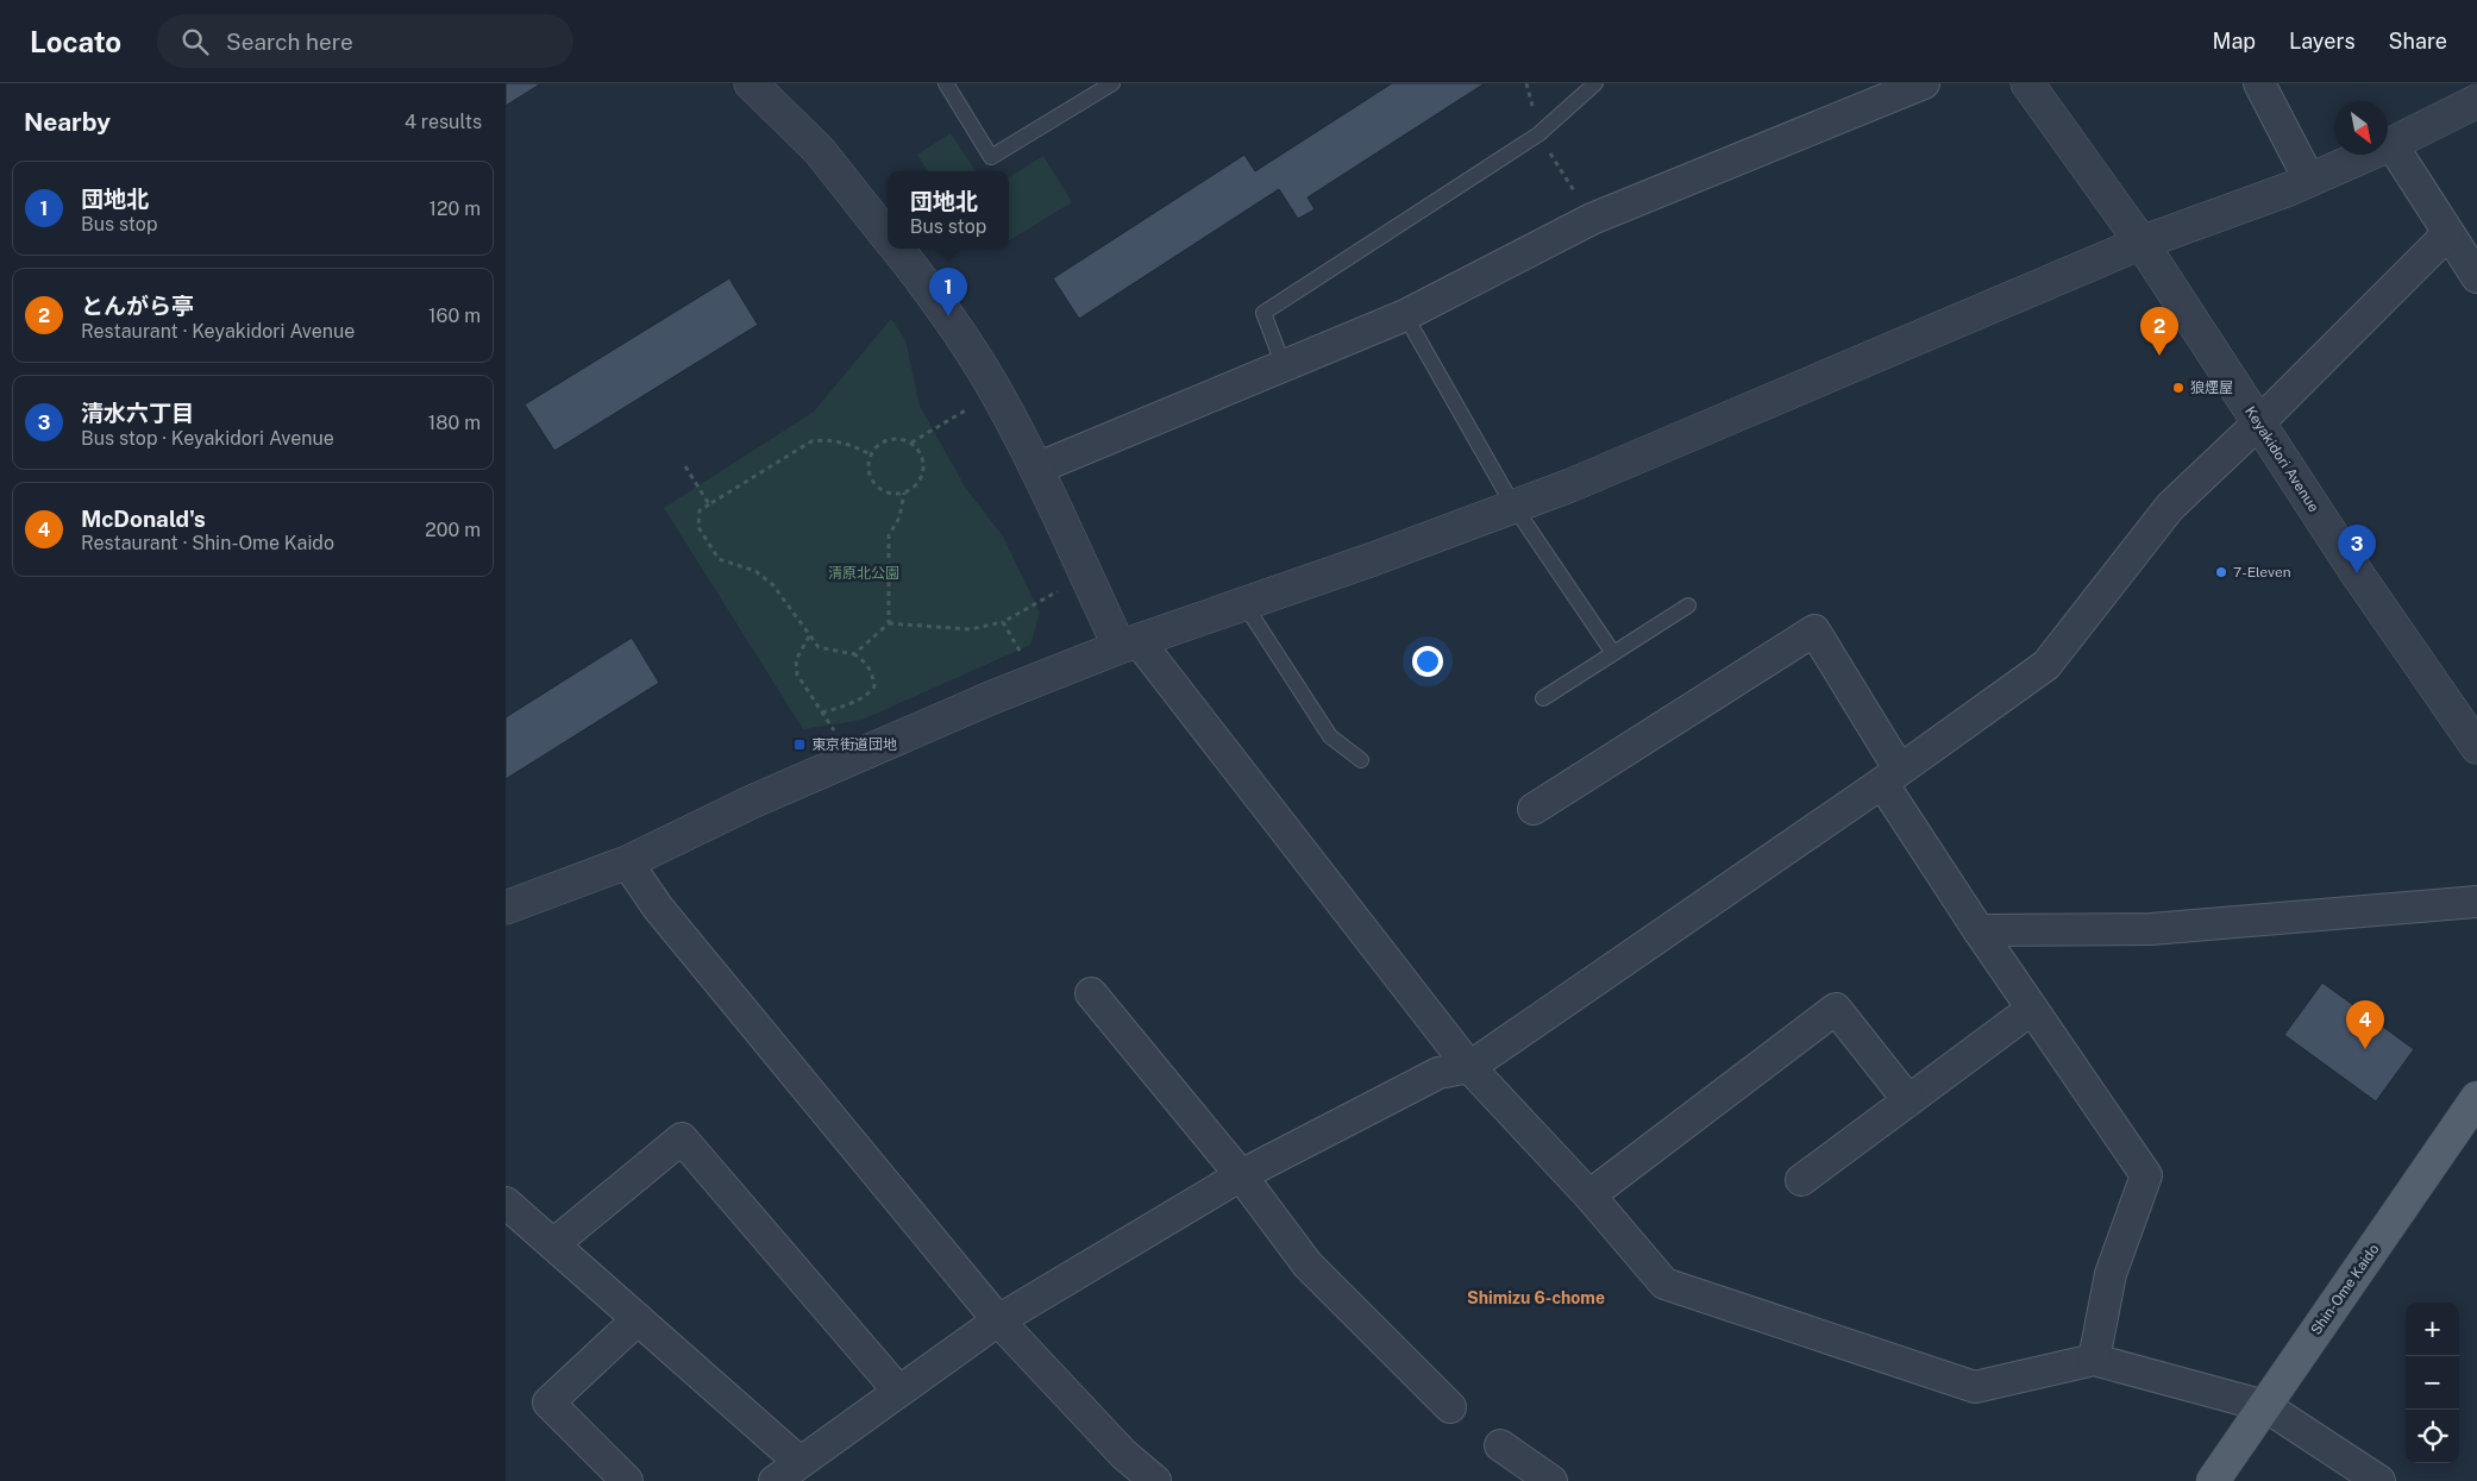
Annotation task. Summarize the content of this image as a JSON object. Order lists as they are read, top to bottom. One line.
{"streets":{"main road":["Shin-Ome Kaido"],"street":["Keyakidori Avenue"]},"districts":["Shimizu 6-chome"],"parks":["清原北公園"],"places":{"other":["狼煙屋","7-Eleven"],"transit":["東京街道団地"]},"north":"bottom right","page":{"header":"Locato","search":"Search here","nav":["Map","Layers","Share"],"heading":["Nearby","4 results"],"list":[{"mark":"1","name":"団地北","note":"Bus stop","value":"120 m"},{"mark":"2","name":"とんがら亭","note":"Restaurant · Keyakidori Avenue","value":"160 m"},{"mark":"3","name":"清水六丁目","note":"Bus stop · Keyakidori Avenue","value":"180 m"},{"mark":"4","name":"McDonald's","note":"Restaurant · Shin-Ome Kaido","value":"200 m"}],"popup":["団地北","Bus stop"],"pins":["1","2","3","4"],"map_buttons":["+","−"]}}
